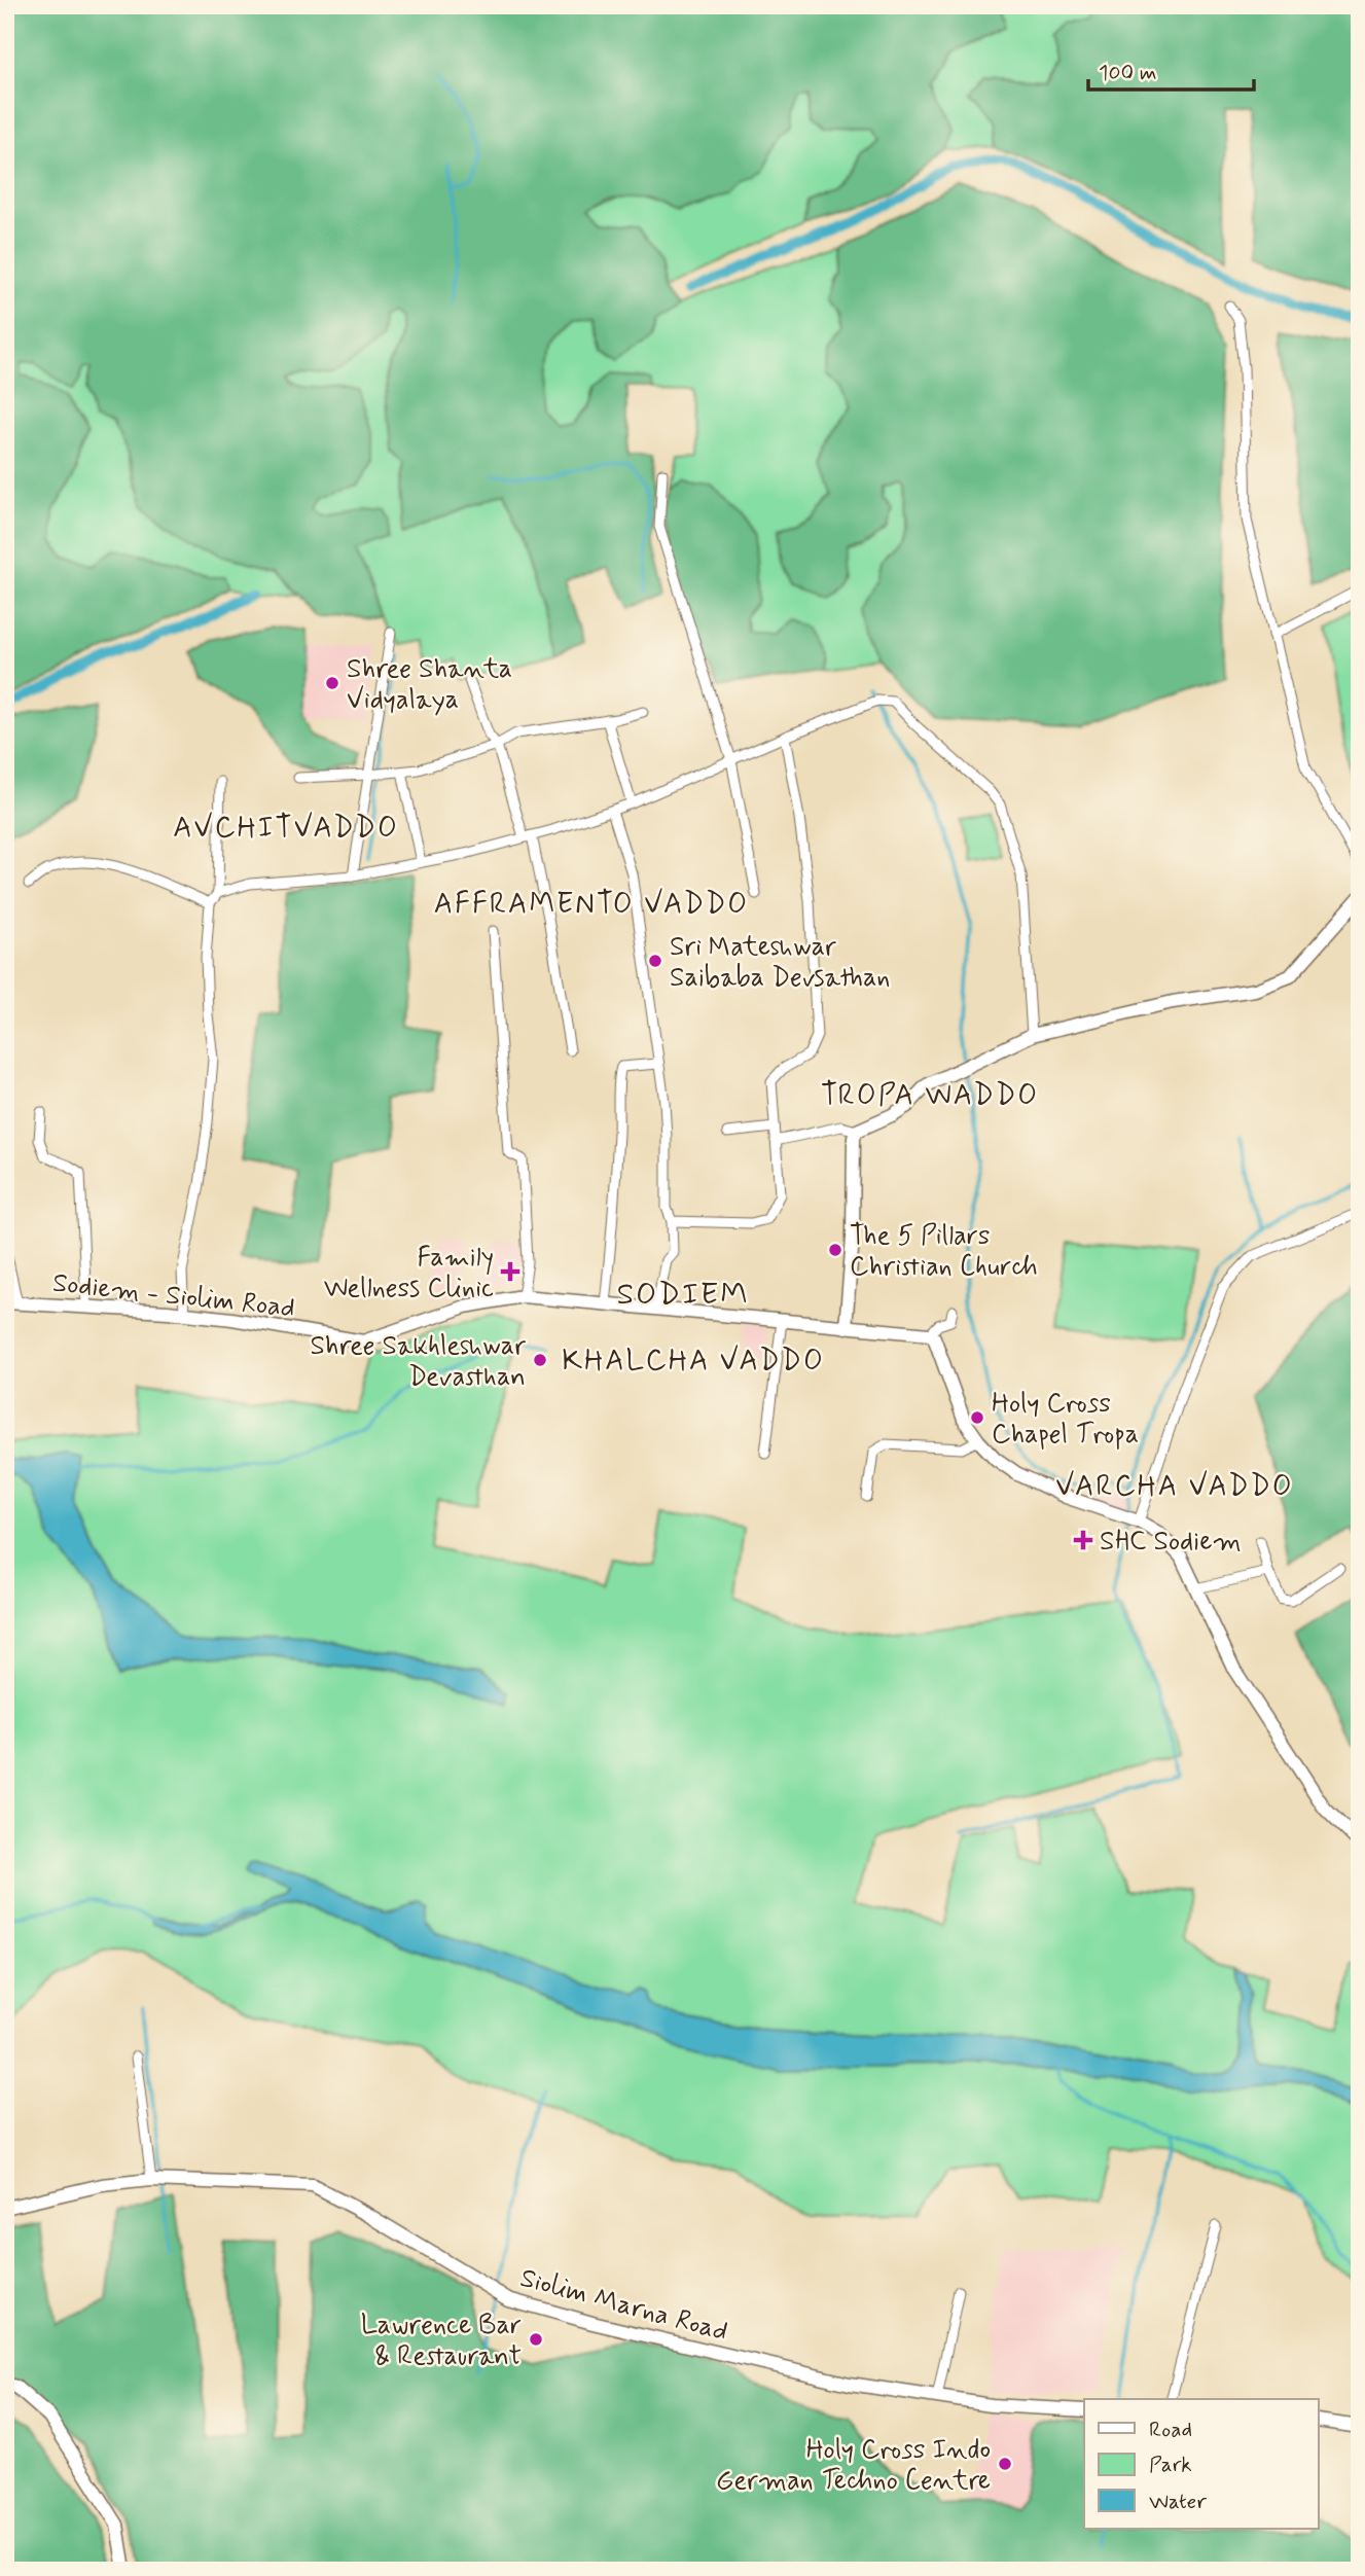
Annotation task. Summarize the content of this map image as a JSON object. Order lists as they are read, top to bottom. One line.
{"streets":{"main road":["Sodiem - Siolim Road","Siolim Marna Road"]},"districts":["AVCHITVADDO","AFFRAMENTO VADDO","TROPA WADDO","SODIEM","KHALCHA VADDO","VARCHA VADDO"],"places":{"other":["Shree Shanta Vidyalaya","Sri Mateshwar Saibaba Devsathan","The 5 Pillars Christian Church","Shree Sakhleshwar Devasthan","Holy Cross Chapel Tropa","Lawrence Bar & Restaurant","Holy Cross Indo German Techno Centre"],"health":["Family Wellness Clinic","SHC Sodiem"]},"legend":["Road","Park","Water"],"scale_bar":"100 m"}
